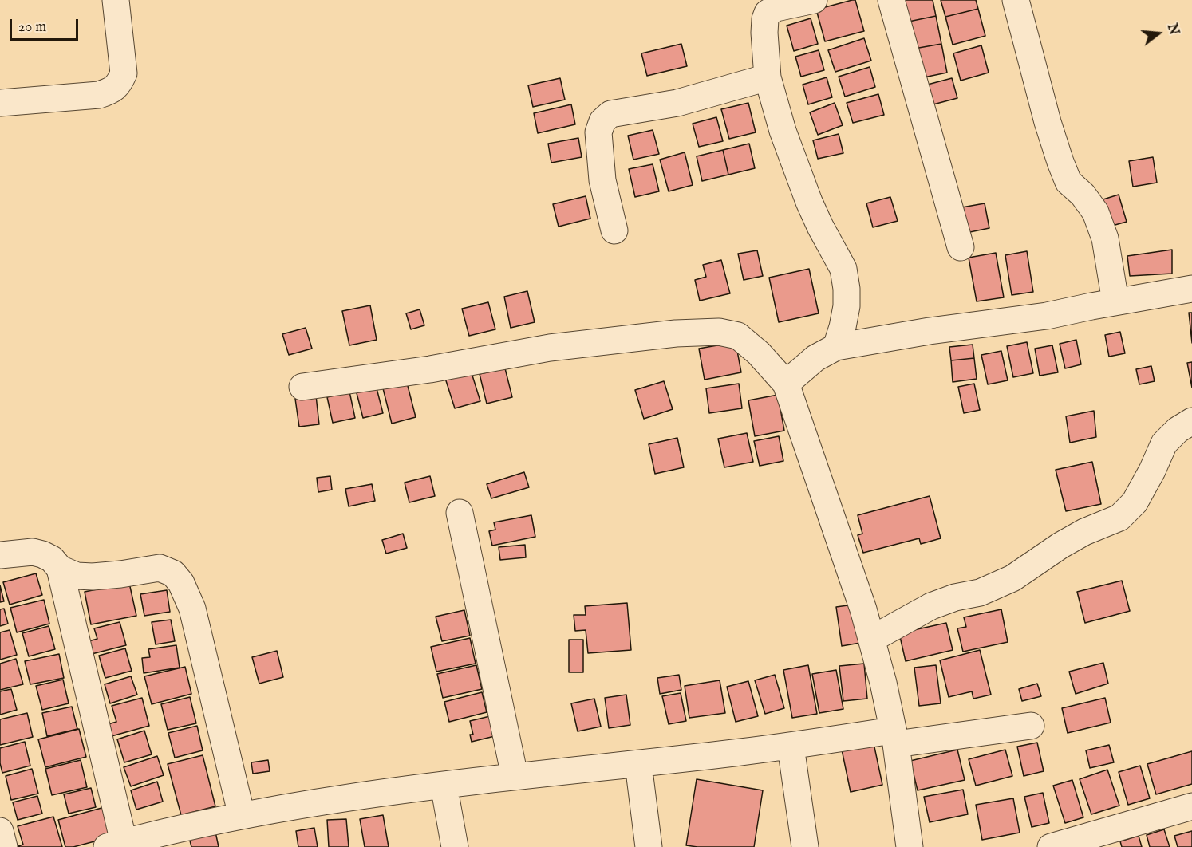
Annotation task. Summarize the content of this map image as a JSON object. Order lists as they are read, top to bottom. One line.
{"scale_bar":"20 m","north":"right"}
